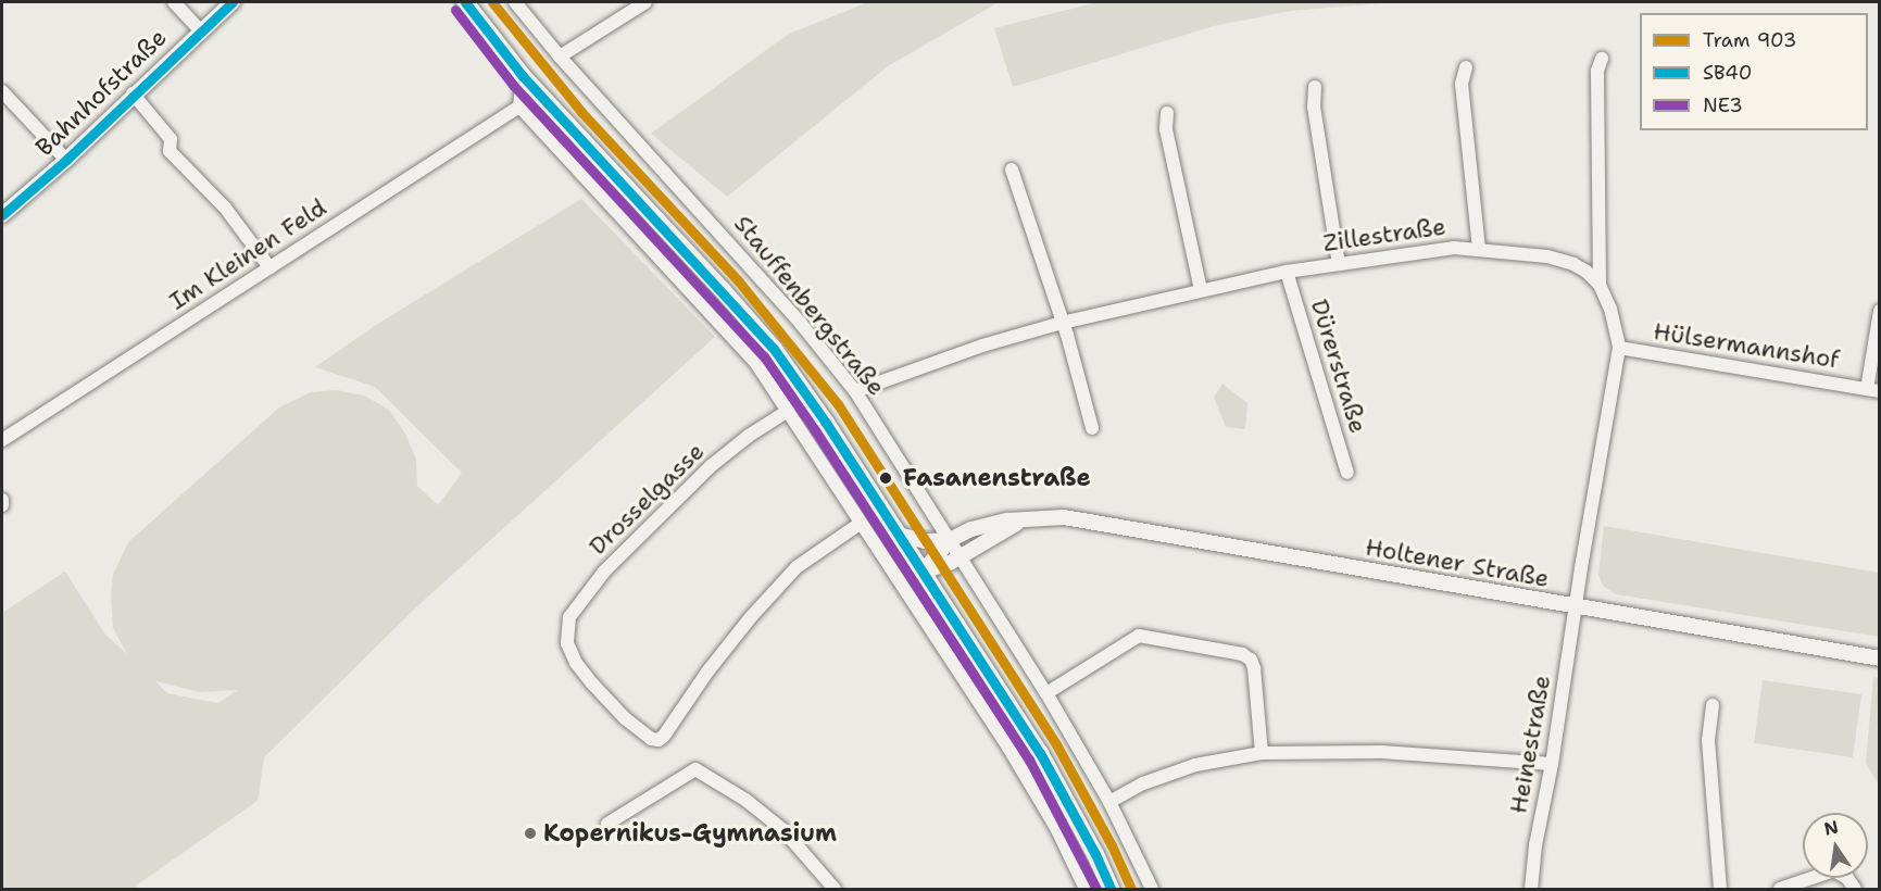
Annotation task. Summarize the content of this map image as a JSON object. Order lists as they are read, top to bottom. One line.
{"streets":{"street":["Bahnhofstraße","Zillestraße","Im Kleinen Feld","Stauffenbergstraße","Hülsermannshof","Dürerstraße","Drosselgasse","Holtener Straße","Heinestraße"]},"crossings":[["Zillestraße","Stauffenbergstraße"],["Zillestraße","Hülsermannshof"],["Zillestraße","Dürerstraße"],["Zillestraße","Holtener Straße"],["Zillestraße","Heinestraße"],["Stauffenbergstraße","Holtener Straße"],["Holtener Straße","Heinestraße"]],"places":["Fasanenstraße","Kopernikus-Gymnasium"],"lines":["tram line 903","transit line SB40","transit line NE3"],"legend":["Tram 903","SB40","NE3"],"north":"top"}
